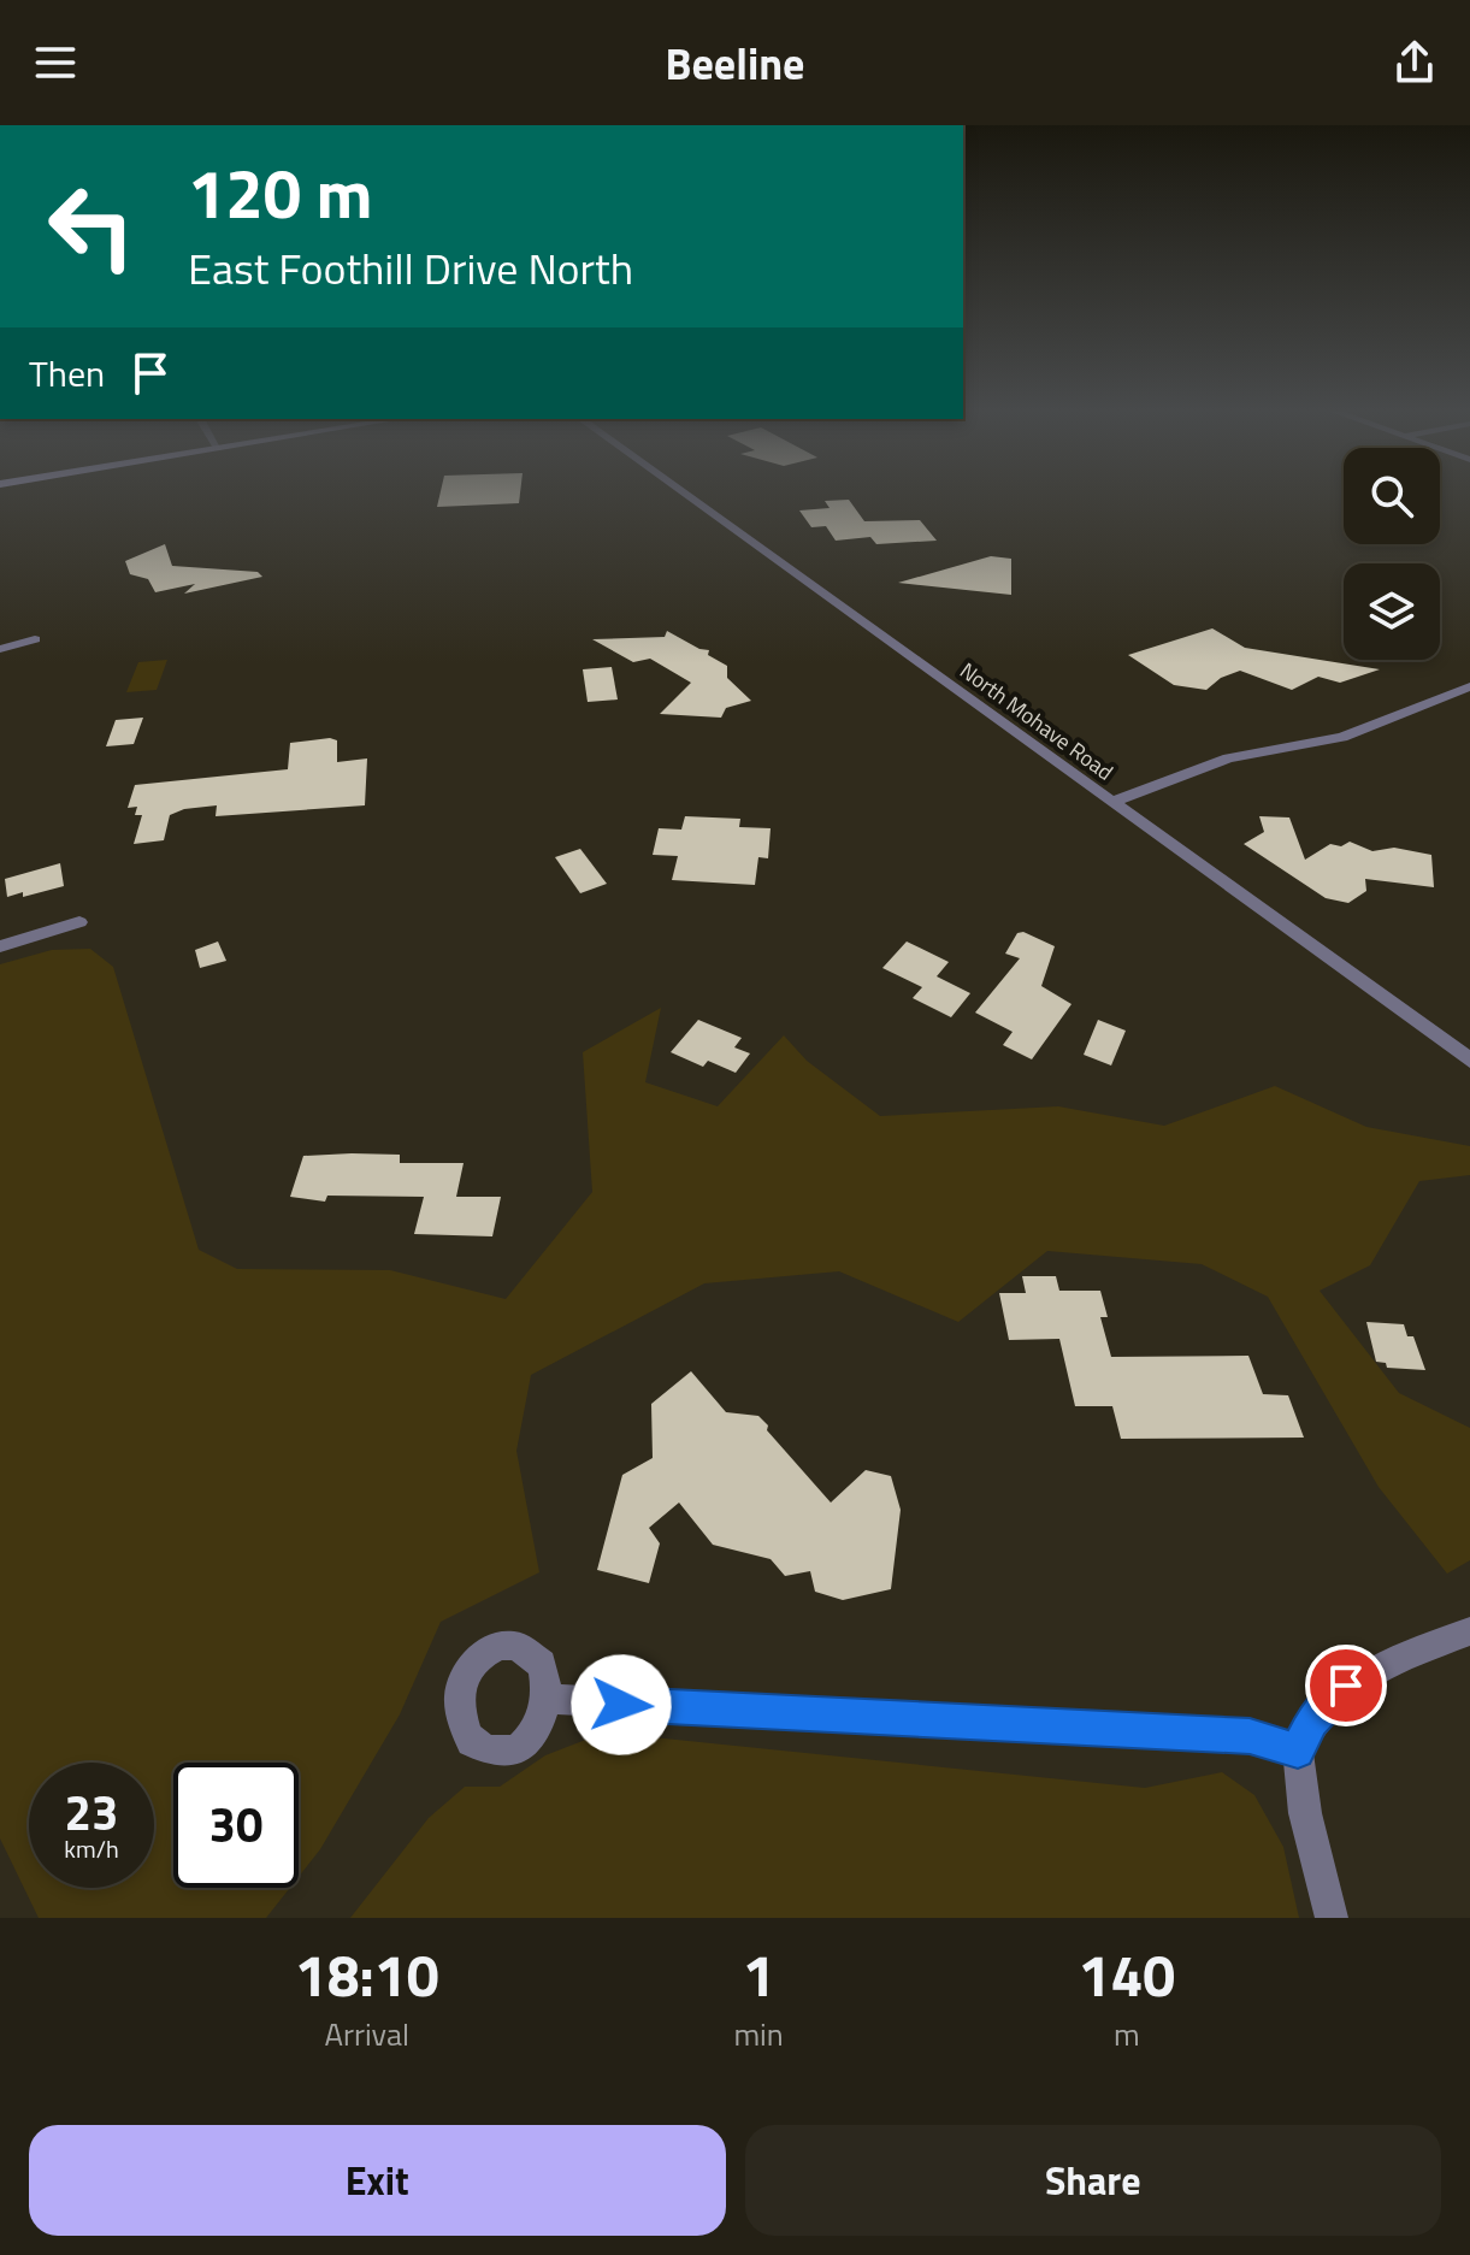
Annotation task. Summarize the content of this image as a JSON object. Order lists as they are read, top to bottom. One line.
{"streets":{"street":["North Mohave Road"]},"page":{"header":"Beeline","turn":["120 m","East Foothill Drive North"],"then":"Then","speed":"23 km/h","limit":"30","eta":["18:10","Arrival","1","min","140","m"],"buttons":["Exit","Share"]}}
